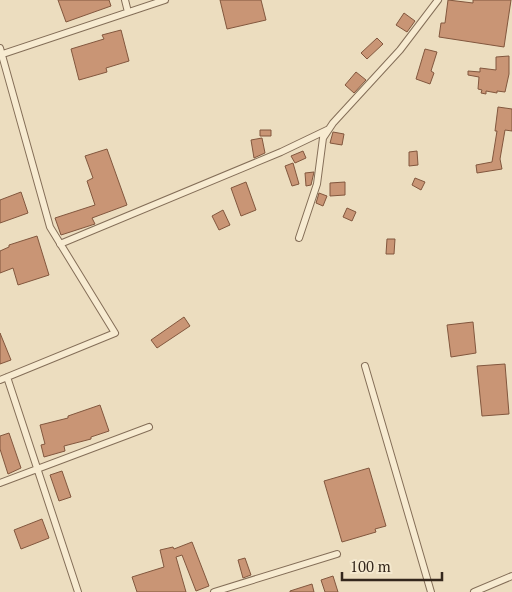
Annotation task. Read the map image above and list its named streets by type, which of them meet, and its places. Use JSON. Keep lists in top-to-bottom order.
{
  "scale_bar": "100 m"
}
